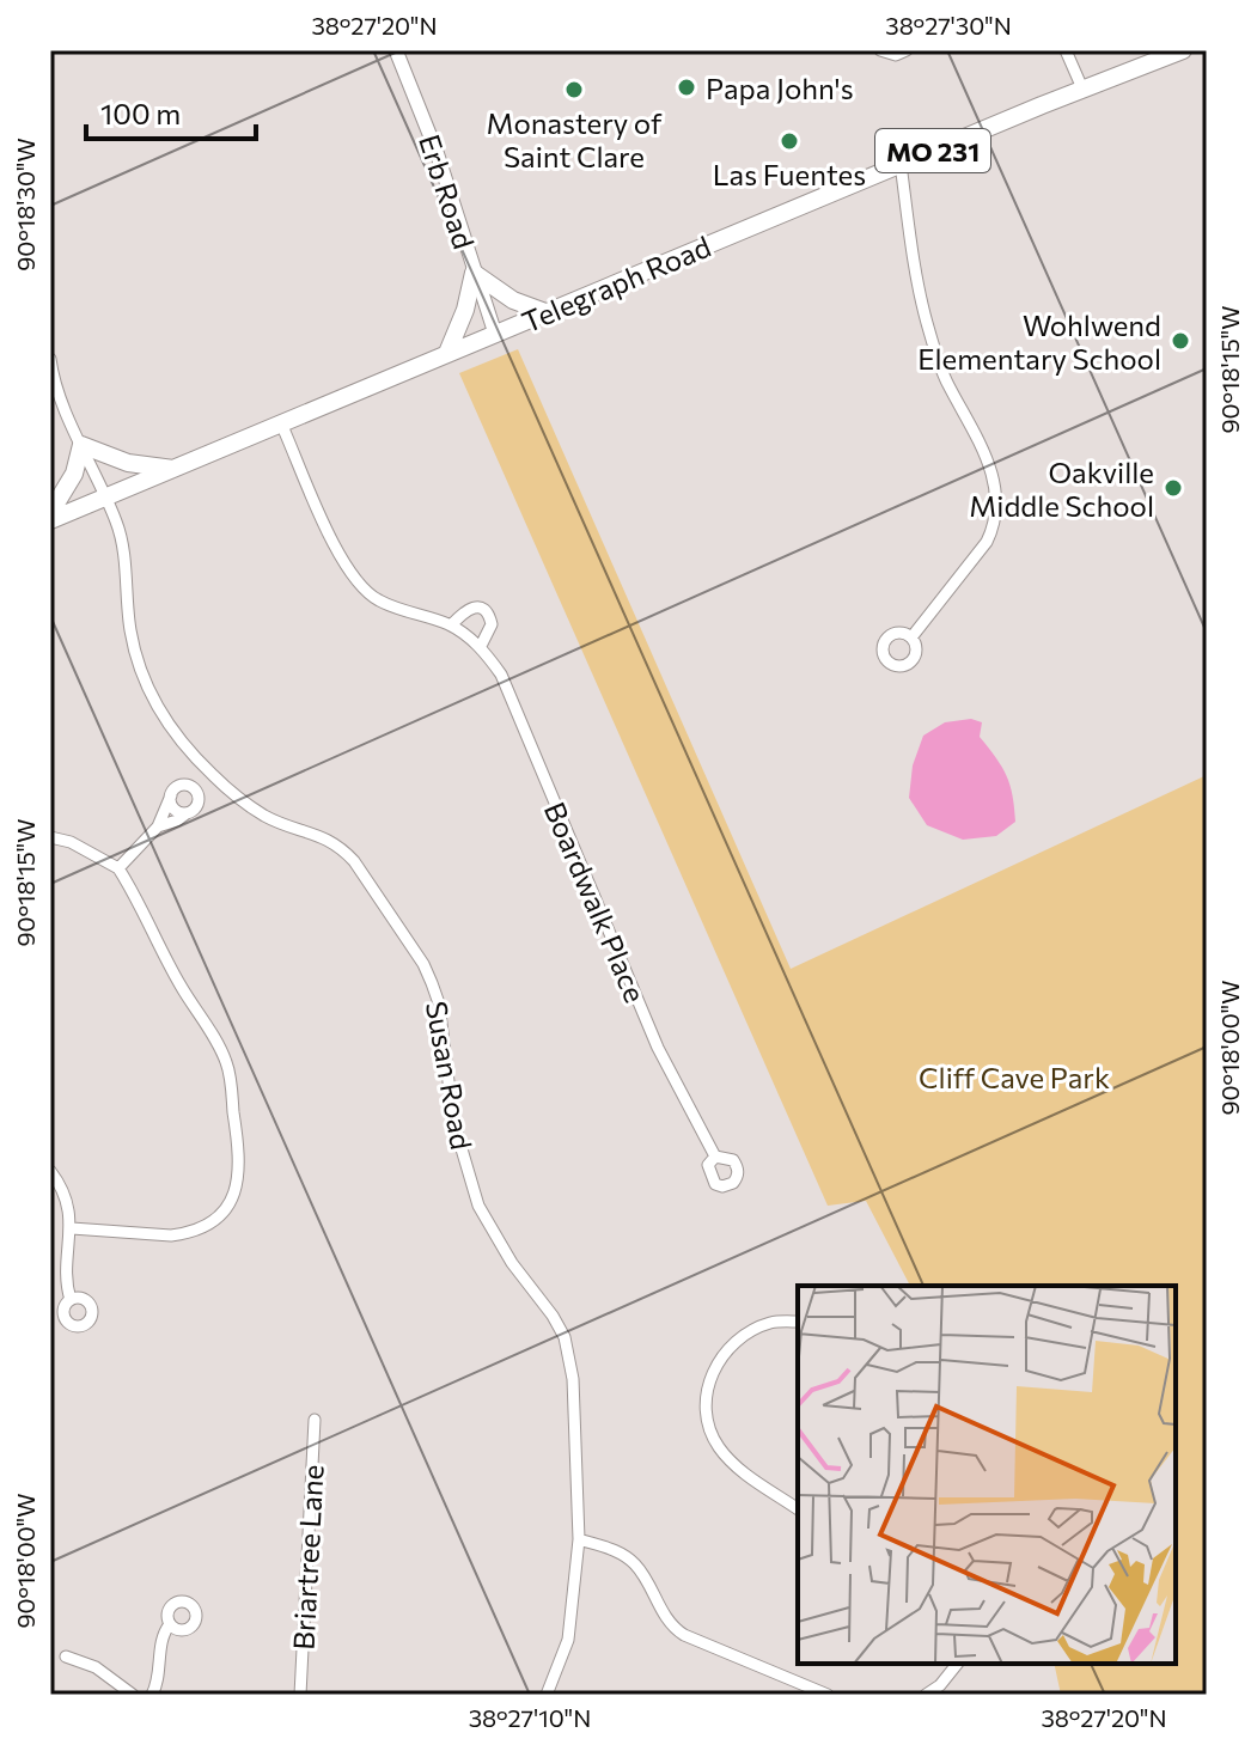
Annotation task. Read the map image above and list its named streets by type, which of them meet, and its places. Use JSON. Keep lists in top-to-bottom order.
{
  "streets": {
    "main road": ["MO 231", "Telegraph Road"],
    "street": [
      "Erb Road",
      "Boardwalk Place",
      "Susan Road",
      "Briartree Lane"
    ]
  },
  "crossings": [
    ["Erb Road", "Telegraph Road"],
    ["Telegraph Road", "Boardwalk Place"],
    ["Telegraph Road", "Susan Road"]
  ],
  "parks": ["Cliff Cave Park"],
  "places": [
    "Papa John's",
    "Monastery of Saint Clare",
    "Las Fuentes",
    "Wohlwend Elementary School",
    "Oakville Middle School"
  ],
  "scale_bar": "100 m",
  "coordinates": [
    "38°27'20\"N",
    "38°27'30\"N",
    "90°18'30\"W",
    "90°18'15\"W",
    "90°18'00\"W",
    "38°27'10\"N"
  ]
}
